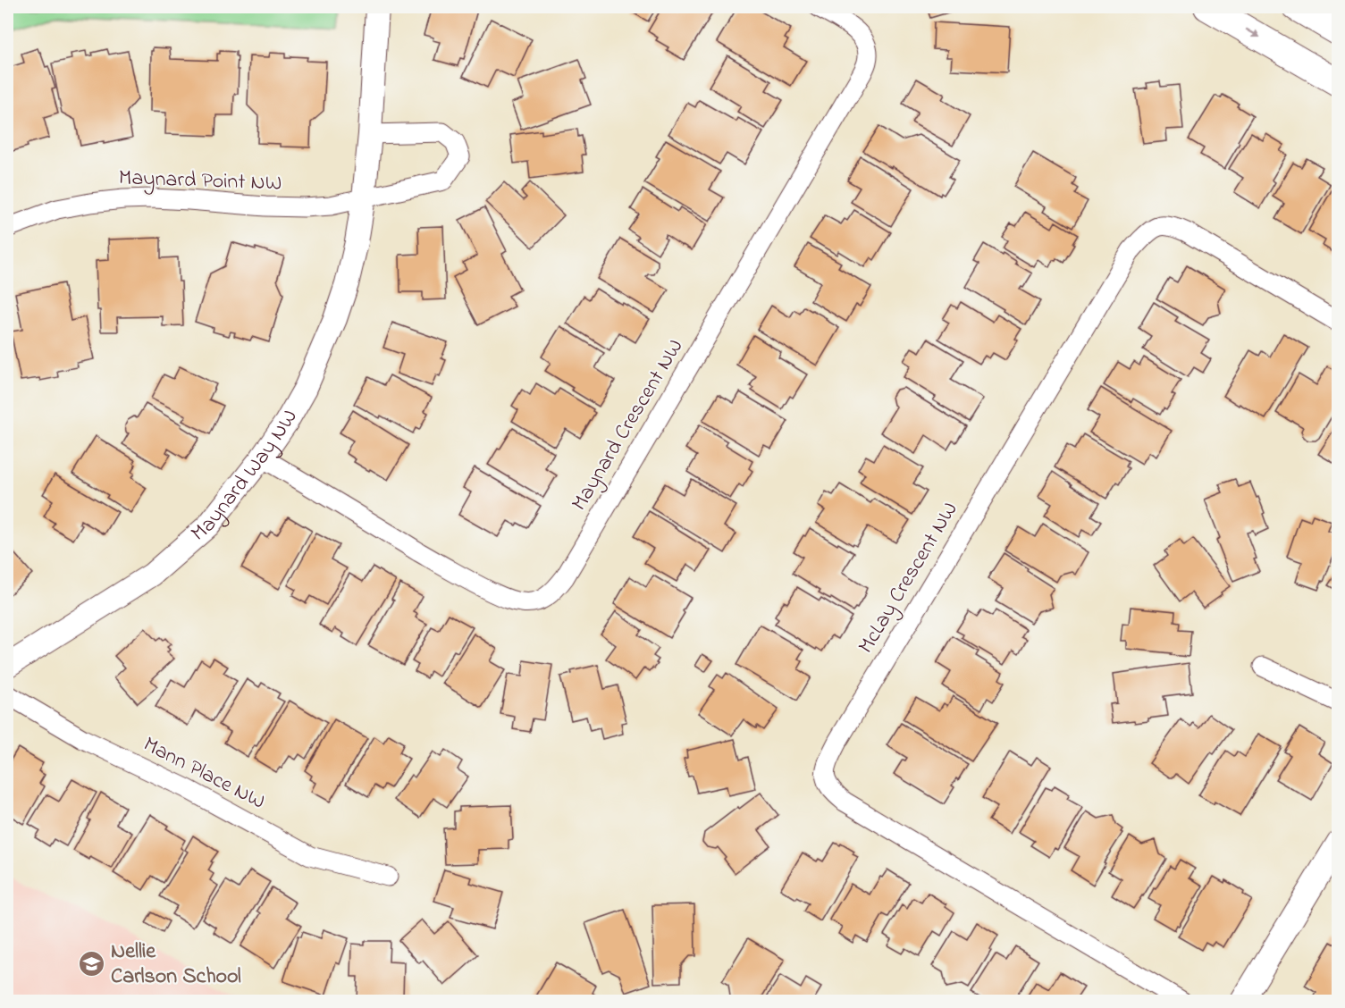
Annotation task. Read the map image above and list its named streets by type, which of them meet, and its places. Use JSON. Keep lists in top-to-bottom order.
{
  "streets": {
    "street": [
      "Maynard Point NW",
      "Maynard Crescent NW",
      "Maynard Way NW",
      "McLay Crescent NW",
      "Mann Place NW"
    ]
  },
  "crossings": [
    ["Maynard Point NW", "Maynard Way NW"],
    ["Maynard Crescent NW", "Maynard Way NW"]
  ],
  "places": {
    "school or university": ["Nellie Carlson School"]
  }
}
